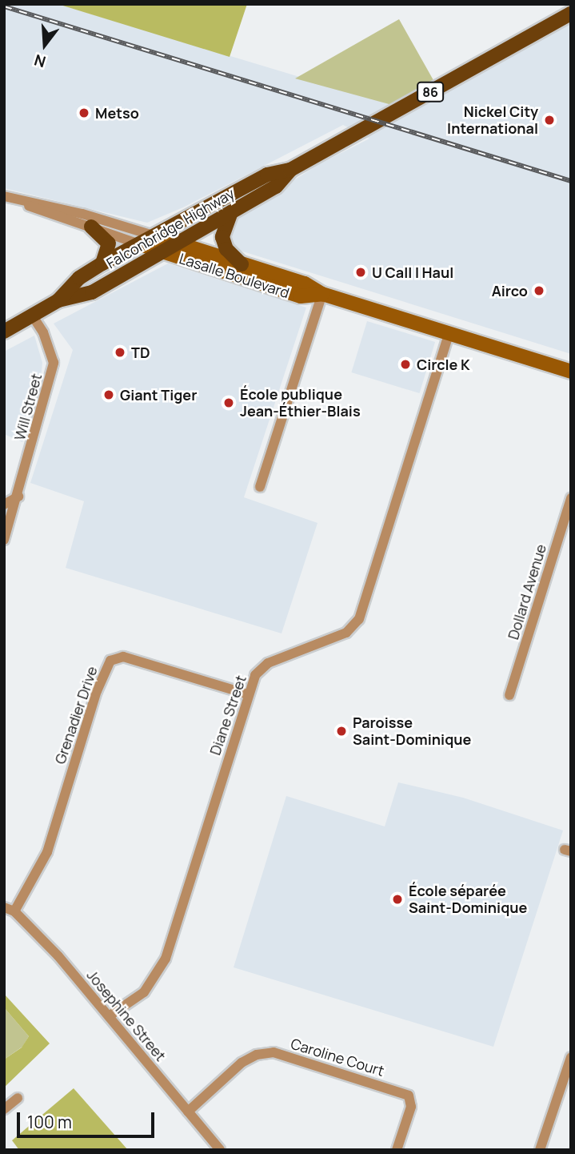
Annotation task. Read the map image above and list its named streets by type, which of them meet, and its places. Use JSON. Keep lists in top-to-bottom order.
{
  "streets": {
    "main road": ["86", "Falconbridge Highway", "Lasalle Boulevard"],
    "street": [
      "Will Street",
      "Dollard Avenue",
      "Grenadier Drive",
      "Diane Street",
      "Josephine Street",
      "Caroline Court"
    ]
  },
  "crossings": [
    ["Falconbridge Highway", "Lasalle Boulevard"],
    ["Falconbridge Highway", "Will Street"],
    ["Lasalle Boulevard", "Diane Street"],
    ["Grenadier Drive", "Diane Street"],
    ["Grenadier Drive", "Josephine Street"],
    ["Diane Street", "Josephine Street"],
    ["Josephine Street", "Caroline Court"]
  ],
  "places": [
    "Metso",
    "Nickel City International",
    "U Call I Haul",
    "Airco",
    "TD",
    "Circle K",
    "Giant Tiger",
    "École publique Jean-Éthier-Blais",
    "Paroisse Saint-Dominique",
    "École séparée Saint-Dominique"
  ],
  "scale_bar": "100 m",
  "north": "bottom"
}
